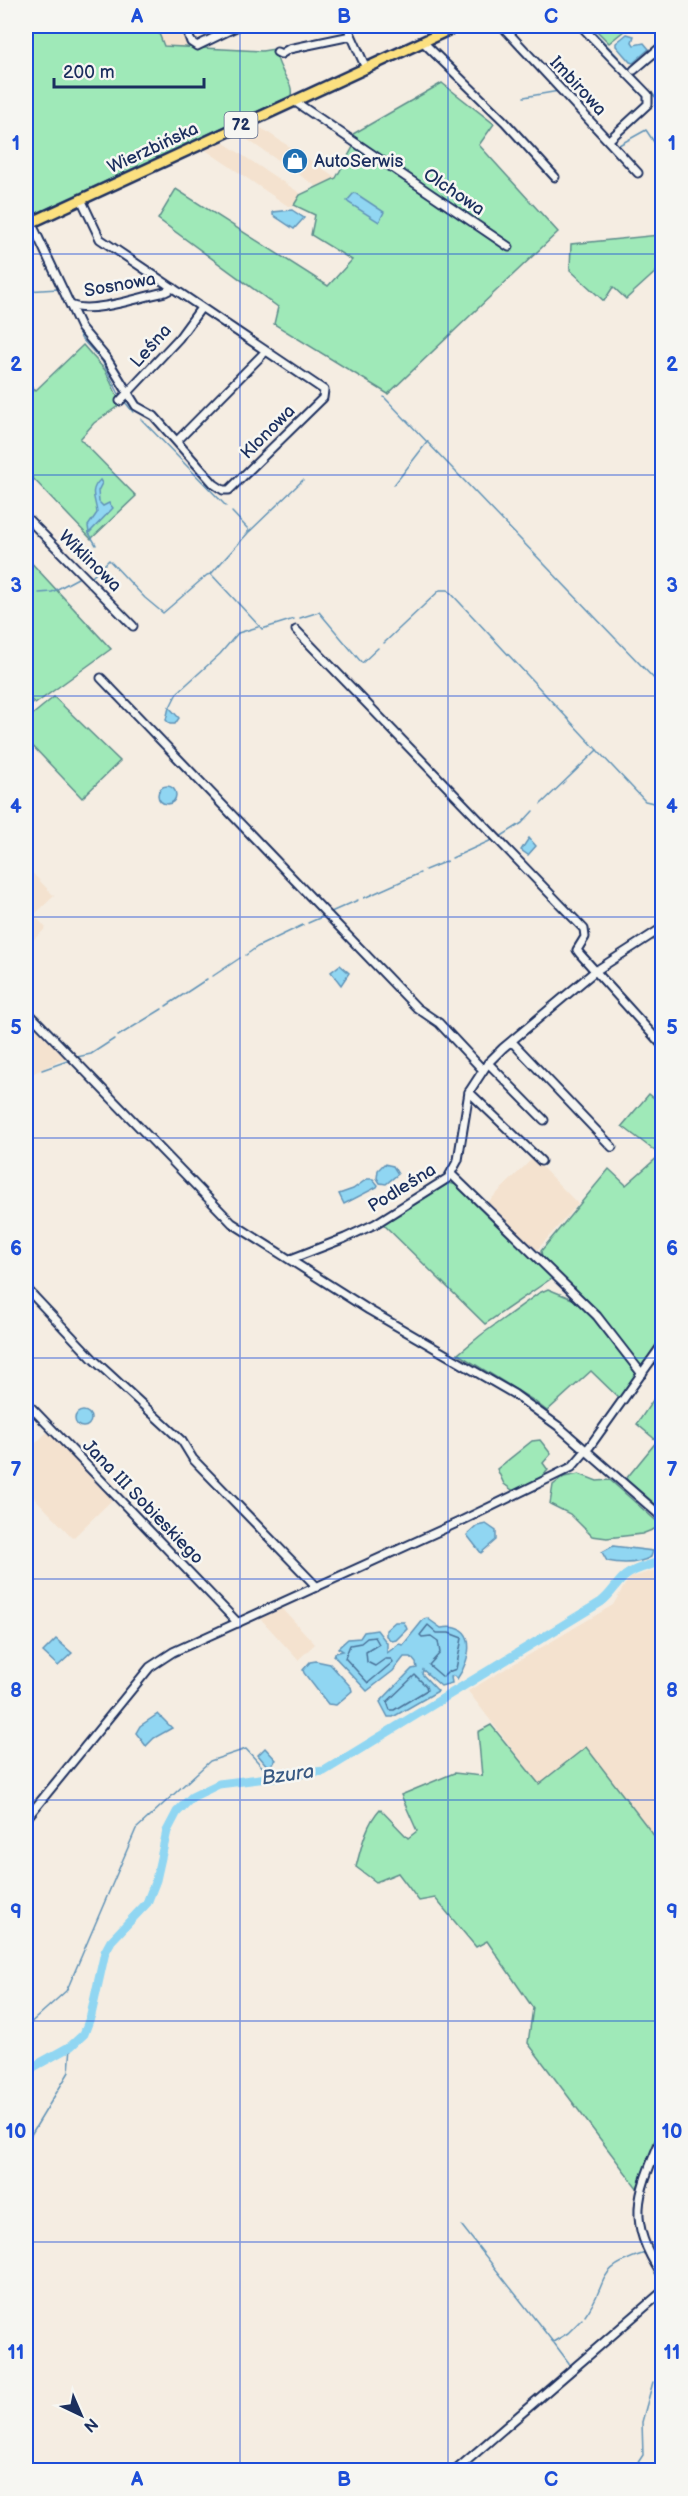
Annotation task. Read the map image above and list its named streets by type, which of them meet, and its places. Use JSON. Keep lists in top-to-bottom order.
{
  "streets": {
    "main road": ["72", "Wierzbińska"],
    "street": [
      "Imbirowa",
      "Olchowa",
      "Sosnowa",
      "Leśna",
      "Klonowa",
      "Wiklinowa",
      "Podleśna",
      "Jana III Sobieskiego"
    ]
  },
  "crossings": [
    ["Wierzbińska", "Olchowa"],
    ["Wierzbińska", "Klonowa"],
    ["Sosnowa", "Klonowa"],
    ["Leśna", "Klonowa"]
  ],
  "water": ["Bzura"],
  "places": {
    "shop": ["AutoSerwis"]
  },
  "scale_bar": "200 m",
  "north": "bottom right",
  "grid": {
    "columns": ["A", "B", "C"],
    "rows": [
      "1",
      "2",
      "3",
      "4",
      "5",
      "6",
      "7",
      "8",
      "9",
      "10",
      "11"
    ]
  }
}
